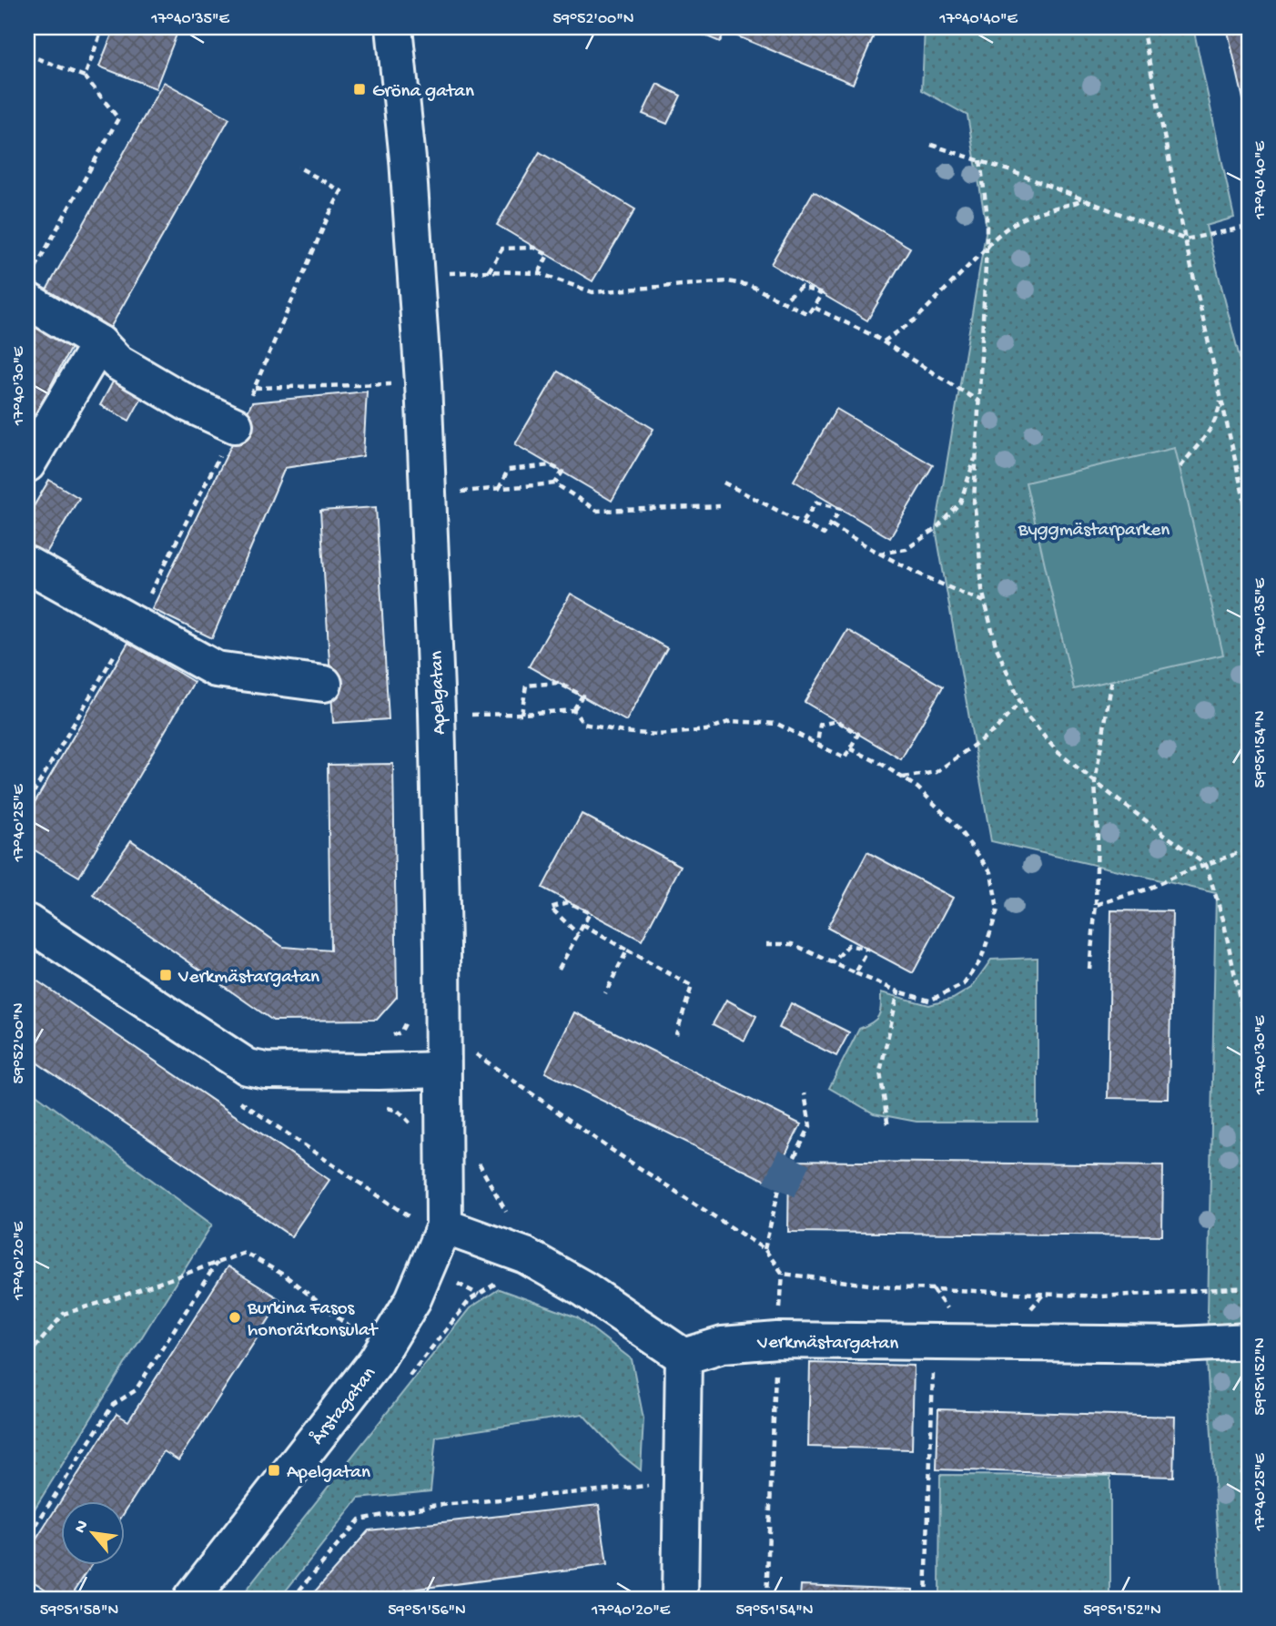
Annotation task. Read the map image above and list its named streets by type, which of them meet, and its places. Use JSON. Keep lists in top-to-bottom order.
{
  "streets": {
    "street": ["Apelgatan", "Verkmästargatan", "Årstagatan"]
  },
  "crossings": [
    ["Apelgatan", "Årstagatan"]
  ],
  "parks": ["Byggmästarparken"],
  "places": {
    "transit": ["Gröna gatan", "Verkmästargatan", "Apelgatan"],
    "other": ["Burkina Fasos honorärkonsulat"]
  },
  "north": "top left",
  "coordinates": [
    "17°40'35\"E",
    "59°52'00\"N",
    "17°40'40\"E",
    "17°40'30\"E",
    "59°51'54\"N",
    "17°40'25\"E",
    "17°40'20\"E",
    "59°51'52\"N",
    "59°51'58\"N",
    "59°51'56\"N"
  ]
}
